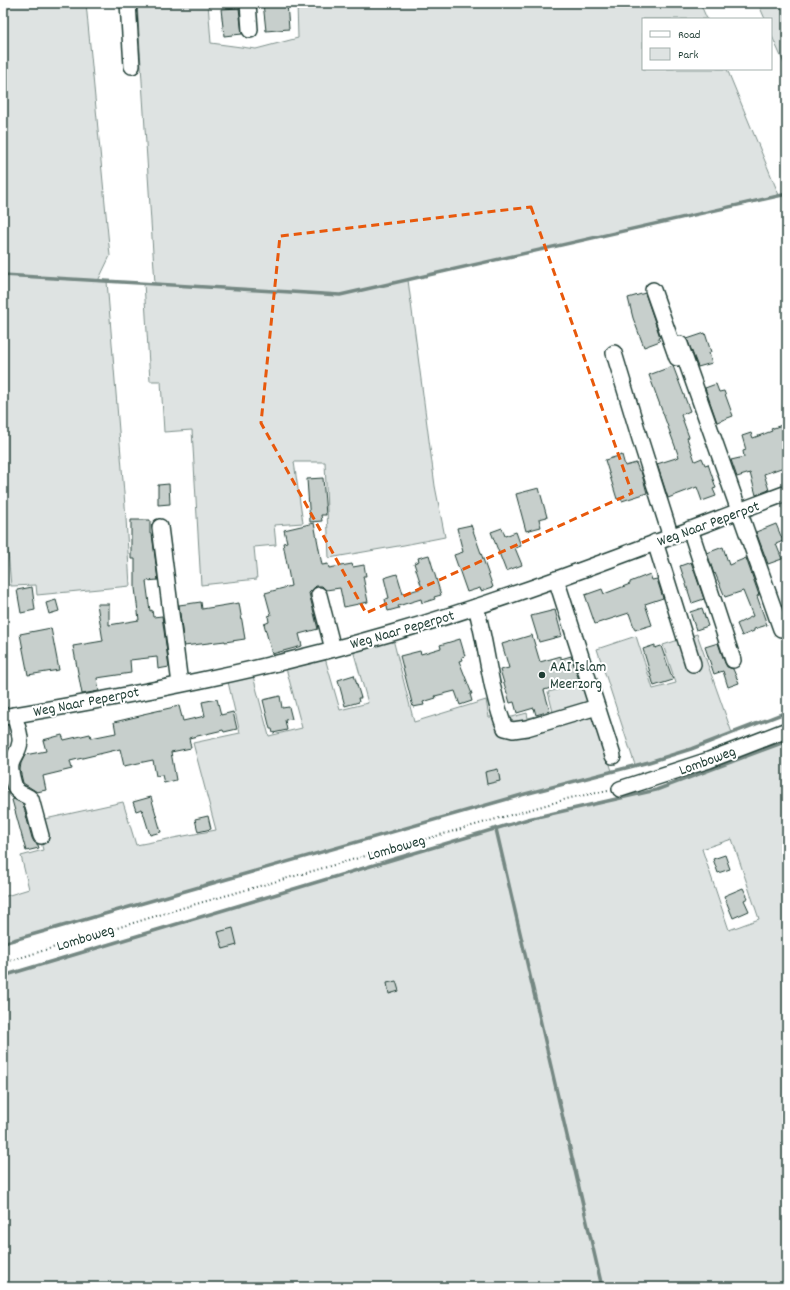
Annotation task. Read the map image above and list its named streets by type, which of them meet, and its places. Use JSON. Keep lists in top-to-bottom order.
{
  "streets": {
    "street": ["Weg Naar Peperpot", "Lomboweg"]
  },
  "places": ["AAI Islam Meerzorg"],
  "legend": ["Road", "Park"]
}
